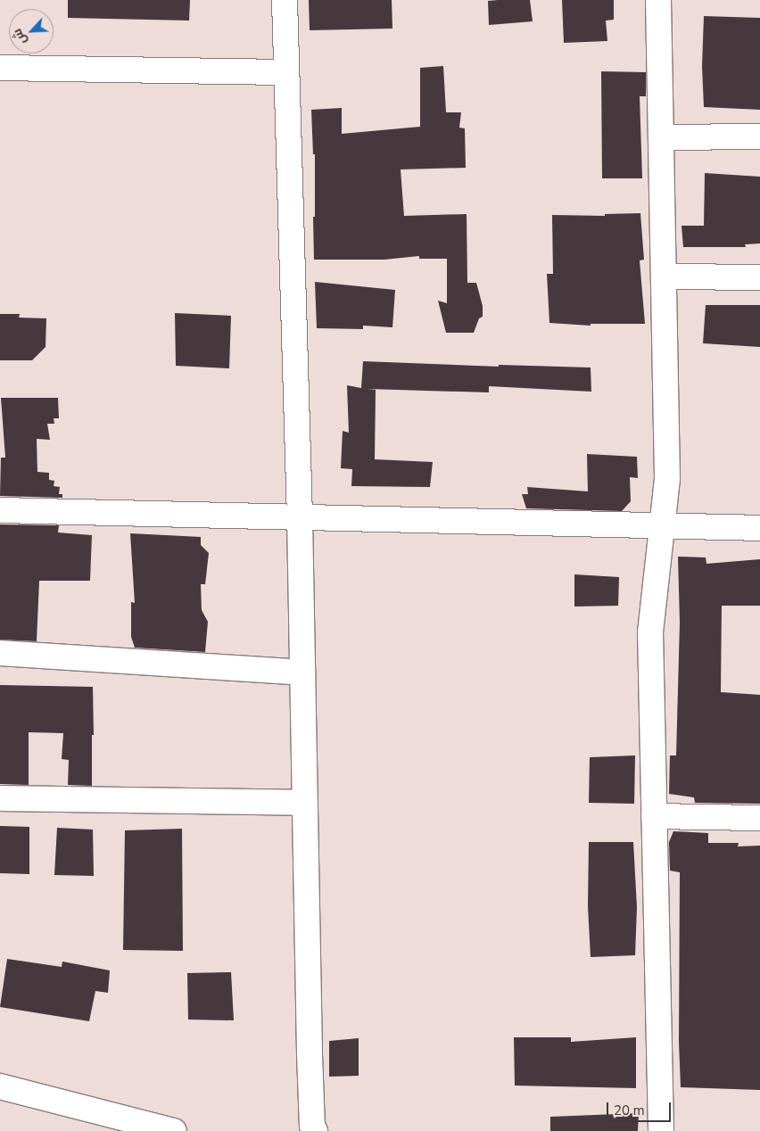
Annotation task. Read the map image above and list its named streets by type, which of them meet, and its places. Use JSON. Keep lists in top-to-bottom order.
{
  "scale_bar": "20 m",
  "north": "bottom left"
}
